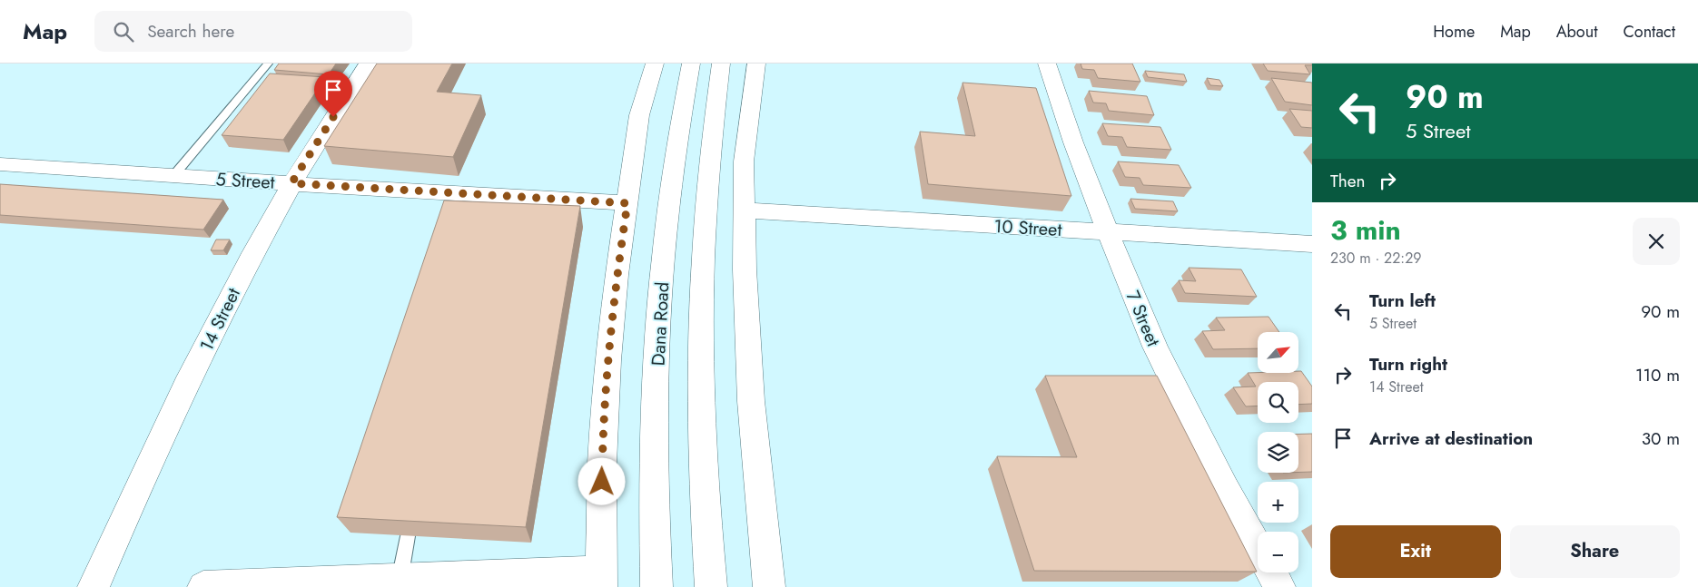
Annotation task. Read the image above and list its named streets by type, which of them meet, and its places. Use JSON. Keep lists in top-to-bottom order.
{
  "streets": {
    "street": [
      "5 Street",
      "10 Street",
      "7 Street",
      "14 Street",
      "Dana Road"
    ]
  },
  "crossings": [
    ["5 Street", "14 Street"],
    ["10 Street", "7 Street"]
  ],
  "north": "top right",
  "page": {
    "header": "Map",
    "search": "Search here",
    "nav": [
      "Home",
      "Map",
      "About",
      "Contact"
    ],
    "turn": ["90 m", "5 Street"],
    "then": "Then",
    "heading": ["3 min", "230 m · 22:29"],
    "list": [
      {
        "name": "Turn left",
        "note": "5 Street",
        "value": "90 m"
      },
      {
        "name": "Turn right",
        "note": "14 Street",
        "value": "110 m"
      },
      {
        "name": "Arrive at destination",
        "value": "30 m"
      }
    ],
    "map_buttons": ["+", "−"],
    "buttons": ["Exit", "Share"]
  }
}
